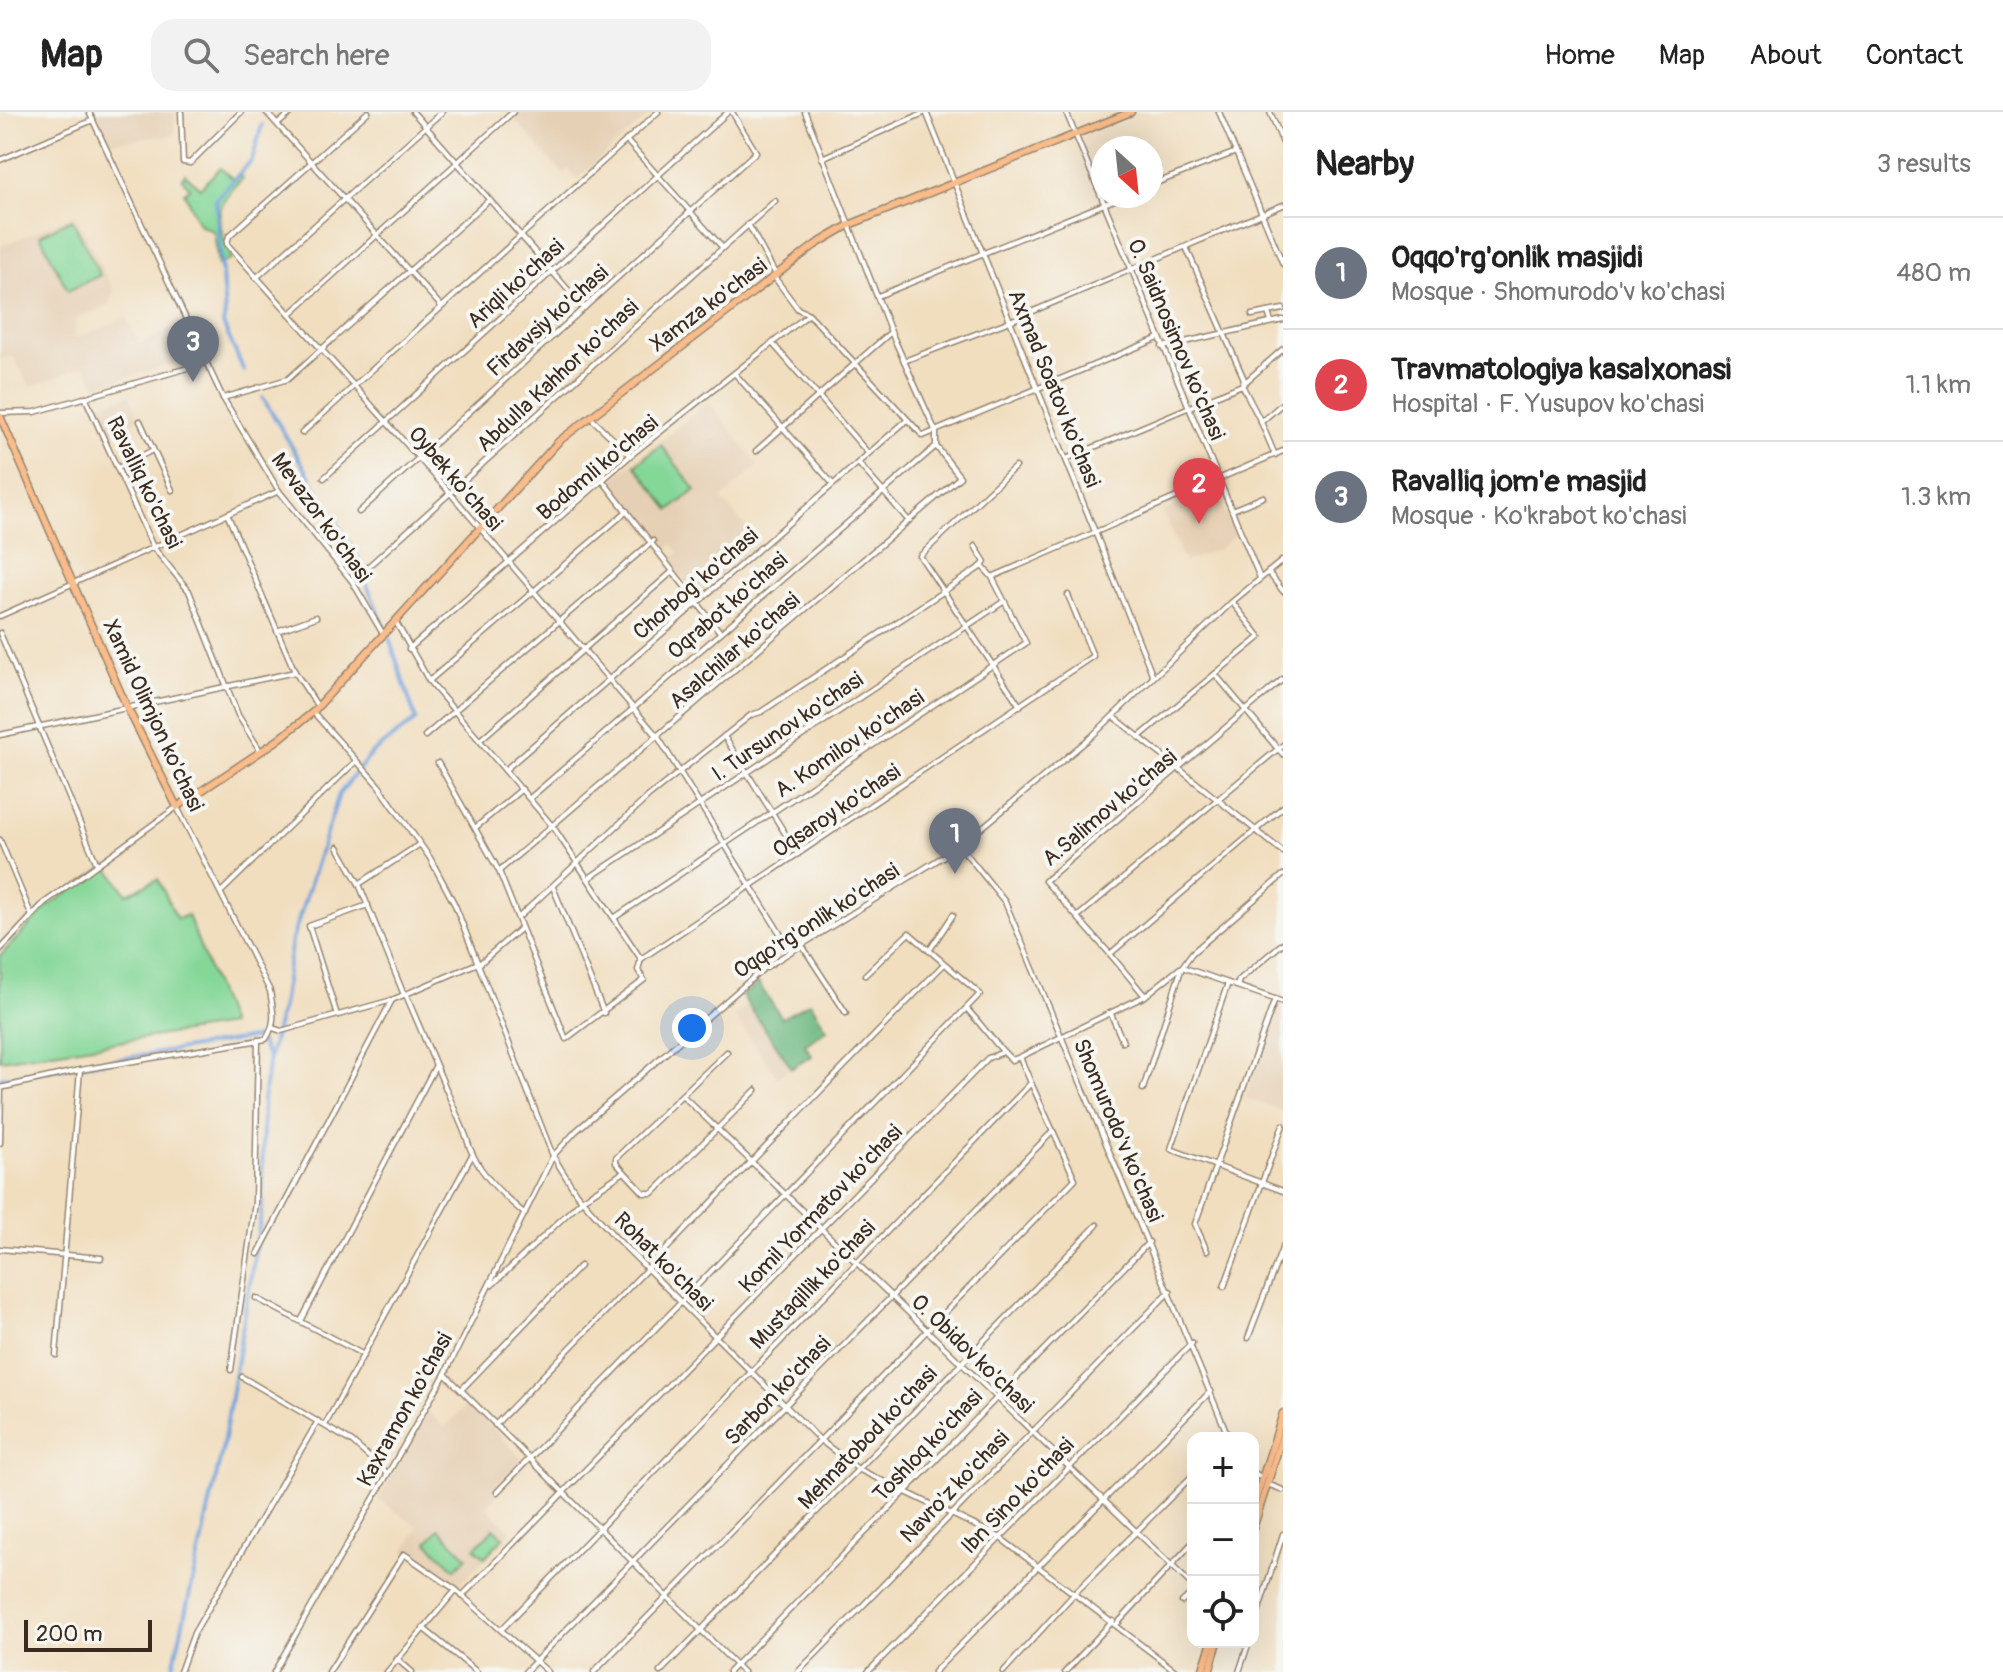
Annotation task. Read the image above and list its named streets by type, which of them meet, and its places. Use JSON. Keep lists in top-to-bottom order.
{
  "streets": {
    "main road": ["Xamza ko'chasi", "Xamid Olimjon ko'chasi"],
    "street": [
      "Ariqli ko'chasi",
      "Firdavsiy ko'chasi",
      "O. Saidnosimov ko'chasi",
      "Abdulla Kahhor ko'chasi",
      "Axmad Soatov ko'chasi",
      "Bodomli ko'chasi",
      "Oybek ko'chasi",
      "Ravalliq ko'chasi",
      "Mevazor ko'chasi",
      "Chorbog' ko'chasi",
      "Oqrabot ko'chasi",
      "Asalchilar ko'chasi",
      "I. Tursunov ko'chasi",
      "A. Komilov ko'chasi",
      "A.Salimov ko'chasi",
      "Oqsaroy ko'chasi",
      "Oqqo'rg'onlik ko'chasi",
      "Shomurodo'v ko'chasi",
      "Komil Yormatov ko'chasi",
      "Rohat ko'chasi",
      "Mustaqillik ko'chasi",
      "O. Obidov ko'chasi",
      "Sarbon ko'chasi",
      "Kaxramon ko'chasi",
      "Mehnatobod ko'chasi",
      "Toshloq ko'chasi",
      "Navro'z ko'chasi",
      "Ibn Sino ko'chasi"
    ]
  },
  "crossings": [
    ["Ariqli ko'chasi", "Firdavsiy ko'chasi"],
    ["Ariqli ko'chasi", "Oybek ko'chasi"],
    ["Xamza ko'chasi", "O. Saidnosimov ko'chasi"],
    ["Xamza ko'chasi", "Axmad Soatov ko'chasi"],
    ["Xamza ko'chasi", "Oybek ko'chasi"],
    ["Xamza ko'chasi", "Ravalliq ko'chasi"],
    ["Xamza ko'chasi", "Mevazor ko'chasi"],
    ["Xamza ko'chasi", "Xamid Olimjon ko'chasi"],
    ["Xamza ko'chasi", "Rohat ko'chasi"],
    ["Firdavsiy ko'chasi", "Oybek ko'chasi"],
    ["O. Saidnosimov ko'chasi", "Oqqo'rg'onlik ko'chasi"],
    ["Abdulla Kahhor ko'chasi", "Oybek ko'chasi"],
    ["Abdulla Kahhor ko'chasi", "Mevazor ko'chasi"],
    ["Axmad Soatov ko'chasi", "Oqqo'rg'onlik ko'chasi"],
    ["Bodomli ko'chasi", "Oybek ko'chasi"],
    ["Oybek ko'chasi", "Chorbog' ko'chasi"],
    ["Oybek ko'chasi", "Oqrabot ko'chasi"],
    ["Oybek ko'chasi", "Asalchilar ko'chasi"],
    ["Oybek ko'chasi", "I. Tursunov ko'chasi"],
    ["Oybek ko'chasi", "A. Komilov ko'chasi"],
    ["Oybek ko'chasi", "Oqsaroy ko'chasi"],
    ["Oybek ko'chasi", "Oqqo'rg'onlik ko'chasi"],
    ["Oqrabot ko'chasi", "Asalchilar ko'chasi"],
    ["I. Tursunov ko'chasi", "A. Komilov ko'chasi"],
    ["Oqqo'rg'onlik ko'chasi", "Shomurodo'v ko'chasi"],
    ["Oqqo'rg'onlik ko'chasi", "Rohat ko'chasi"],
    ["Oqqo'rg'onlik ko'chasi", "Kaxramon ko'chasi"],
    ["Shomurodo'v ko'chasi", "Toshloq ko'chasi"],
    ["Shomurodo'v ko'chasi", "Navro'z ko'chasi"],
    ["Shomurodo'v ko'chasi", "Ibn Sino ko'chasi"],
    ["Komil Yormatov ko'chasi", "Rohat ko'chasi"],
    ["Komil Yormatov ko'chasi", "O. Obidov ko'chasi"],
    ["Rohat ko'chasi", "Mustaqillik ko'chasi"],
    ["Rohat ko'chasi", "Sarbon ko'chasi"],
    ["Rohat ko'chasi", "Kaxramon ko'chasi"],
    ["Rohat ko'chasi", "Mehnatobod ko'chasi"],
    ["Rohat ko'chasi", "Toshloq ko'chasi"],
    ["Rohat ko'chasi", "Navro'z ko'chasi"],
    ["Rohat ko'chasi", "Ibn Sino ko'chasi"],
    ["Mustaqillik ko'chasi", "O. Obidov ko'chasi"],
    ["O. Obidov ko'chasi", "Sarbon ko'chasi"],
    ["O. Obidov ko'chasi", "Mehnatobod ko'chasi"],
    ["O. Obidov ko'chasi", "Toshloq ko'chasi"],
    ["O. Obidov ko'chasi", "Navro'z ko'chasi"],
    ["O. Obidov ko'chasi", "Ibn Sino ko'chasi"]
  ],
  "scale_bar": "200 m",
  "north": "bottom right",
  "page": {
    "header": "Map",
    "search": "Search here",
    "nav": [
      "Home",
      "Map",
      "About",
      "Contact"
    ],
    "heading": ["Nearby", "3 results"],
    "list": [
      {
        "mark": "1",
        "name": "Oqqo'rg'onlik masjidi",
        "note": "Mosque · Shomurodo'v ko'chasi",
        "value": "480 m"
      },
      {
        "mark": "2",
        "name": "Travmatologiya kasalxonasi",
        "note": "Hospital · F. Yusupov ko'chasi",
        "value": "1.1 km"
      },
      {
        "mark": "3",
        "name": "Ravalliq jom'e masjid",
        "note": "Mosque · Ko'krabot ko'chasi",
        "value": "1.3 km"
      }
    ],
    "pins": ["3", "2", "1"],
    "map_buttons": ["+", "−"],
    "scale": "200 m"
  }
}
